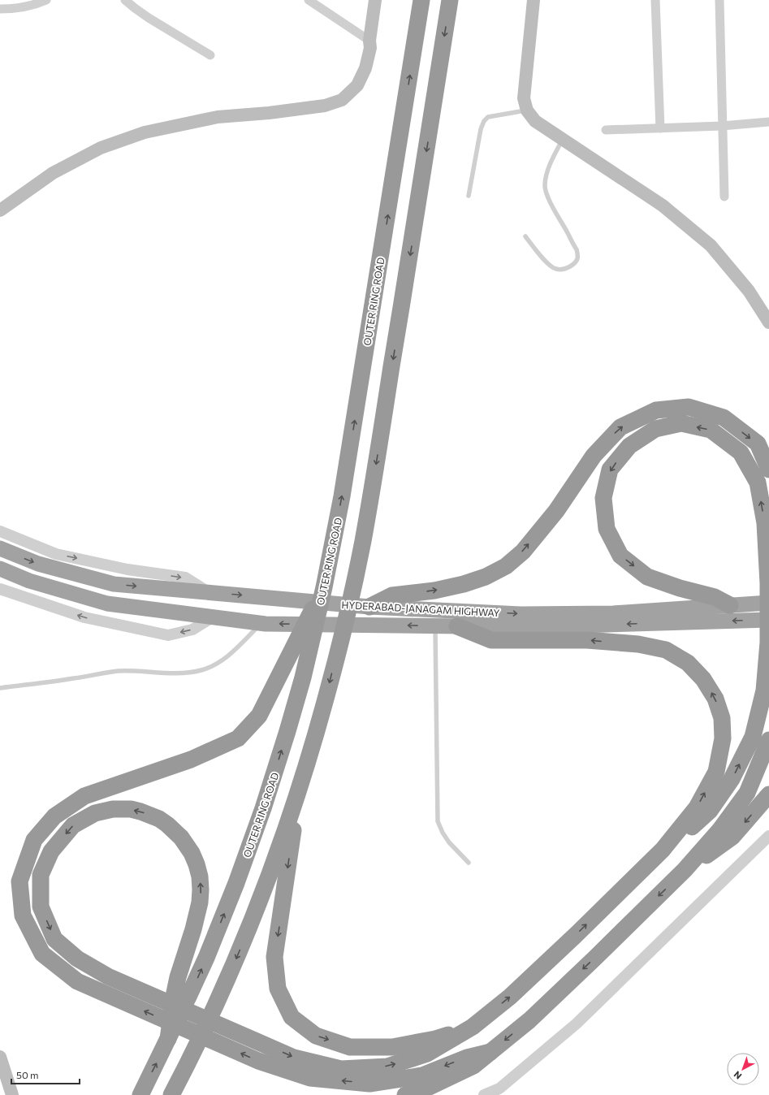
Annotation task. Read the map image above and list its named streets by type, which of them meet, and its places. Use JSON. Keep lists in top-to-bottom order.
{
  "streets": {
    "highway": ["OUTER RING ROAD", "HYDERABAD-JANAGAM HIGHWAY"]
  },
  "scale_bar": "50 m",
  "north": "bottom left"
}
